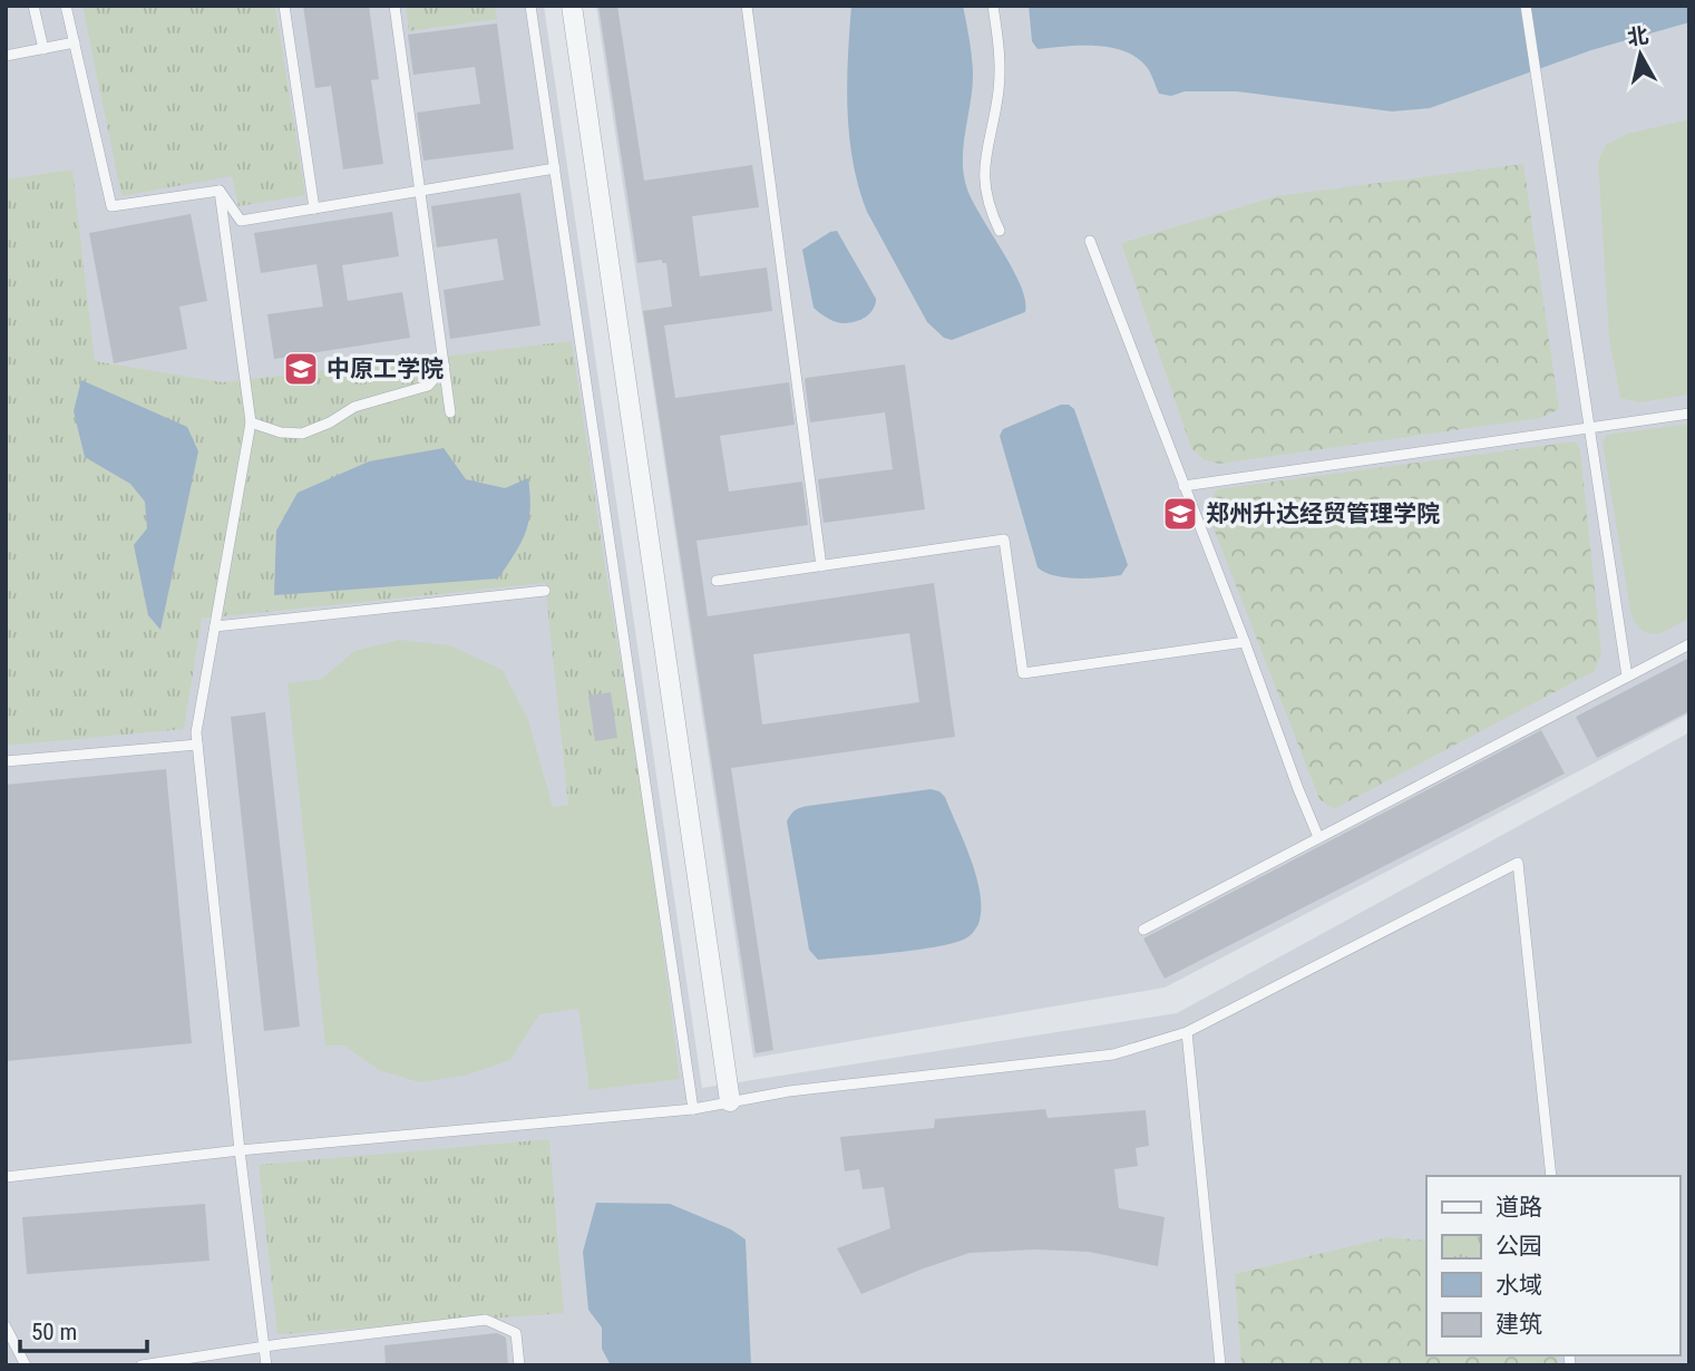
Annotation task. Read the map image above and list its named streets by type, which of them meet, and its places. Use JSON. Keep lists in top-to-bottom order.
{
  "places": {
    "school or university": ["中原工学院", "郑州升达经贸管理学院"]
  },
  "legend": [
    "道路",
    "公园",
    "水域",
    "建筑"
  ],
  "scale_bar": "50 m",
  "north": "top"
}
